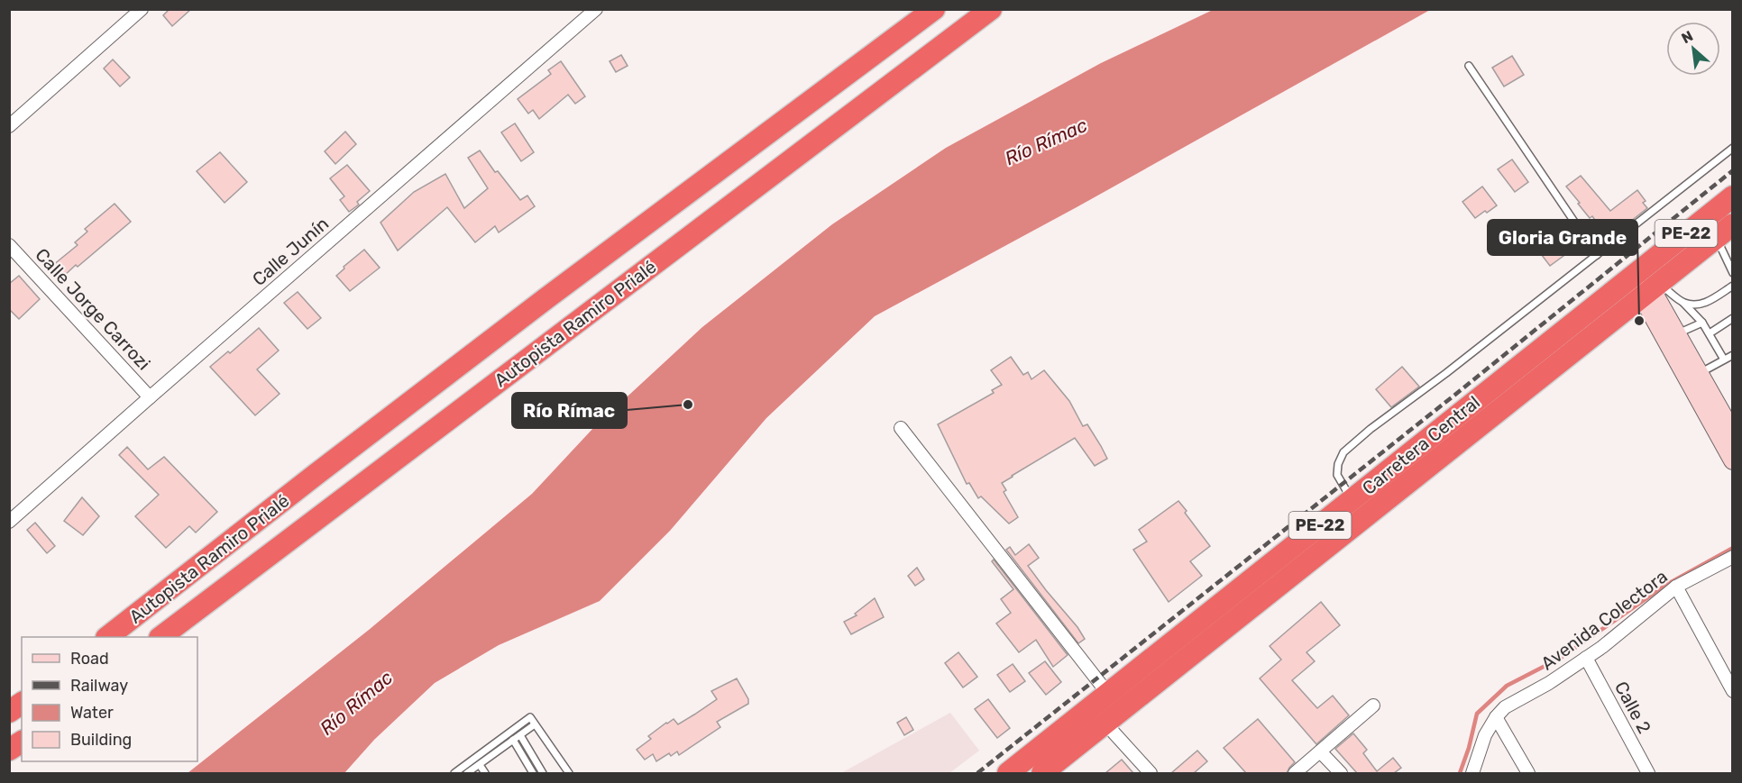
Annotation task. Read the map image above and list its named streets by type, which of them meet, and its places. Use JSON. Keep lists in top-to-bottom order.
{
  "streets": {
    "highway": ["PE-22", "Autopista Ramiro Prialé", "Carretera Central"],
    "street": [
      "Calle Junín",
      "Calle Jorge Carrozi",
      "Avenida Colectora",
      "Calle 2"
    ]
  },
  "crossings": [
    ["Calle Junín", "Calle Jorge Carrozi"],
    ["Avenida Colectora", "Calle 2"]
  ],
  "water": ["Río Rímac"],
  "places": ["Gloria Grande", "Río Rímac"],
  "legend": [
    "Road",
    "Railway",
    "Water",
    "Building"
  ],
  "north": "top left"
}
